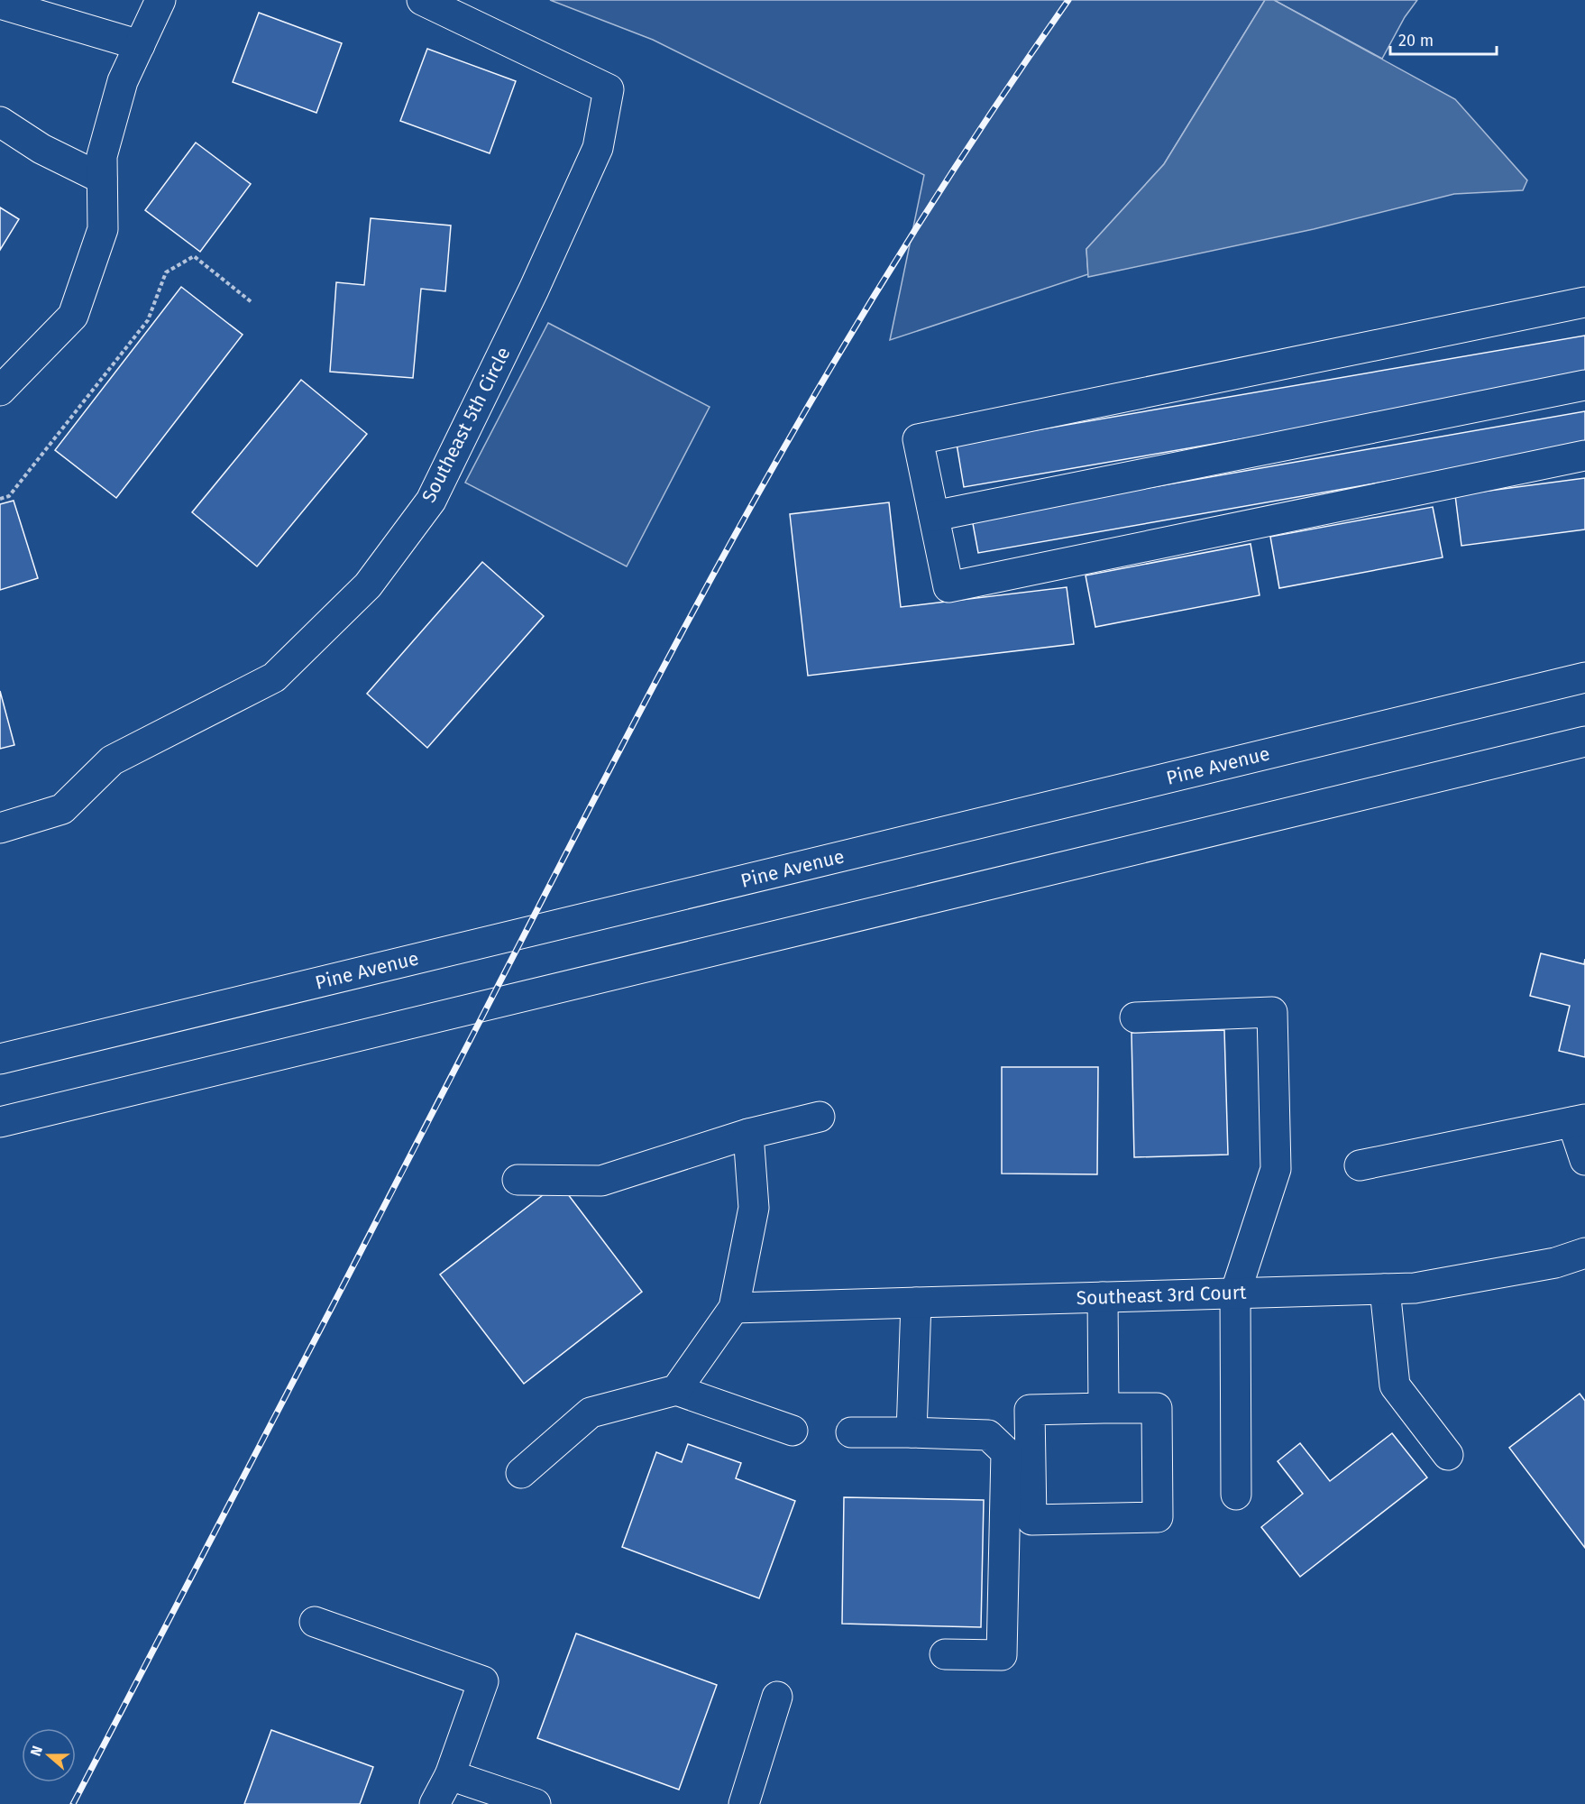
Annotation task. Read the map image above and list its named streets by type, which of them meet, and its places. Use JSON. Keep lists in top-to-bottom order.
{
  "streets": {
    "main road": ["Southeast 5th Circle", "Pine Avenue", "Southeast 3rd Court"]
  },
  "scale_bar": "20 m",
  "north": "left"
}
